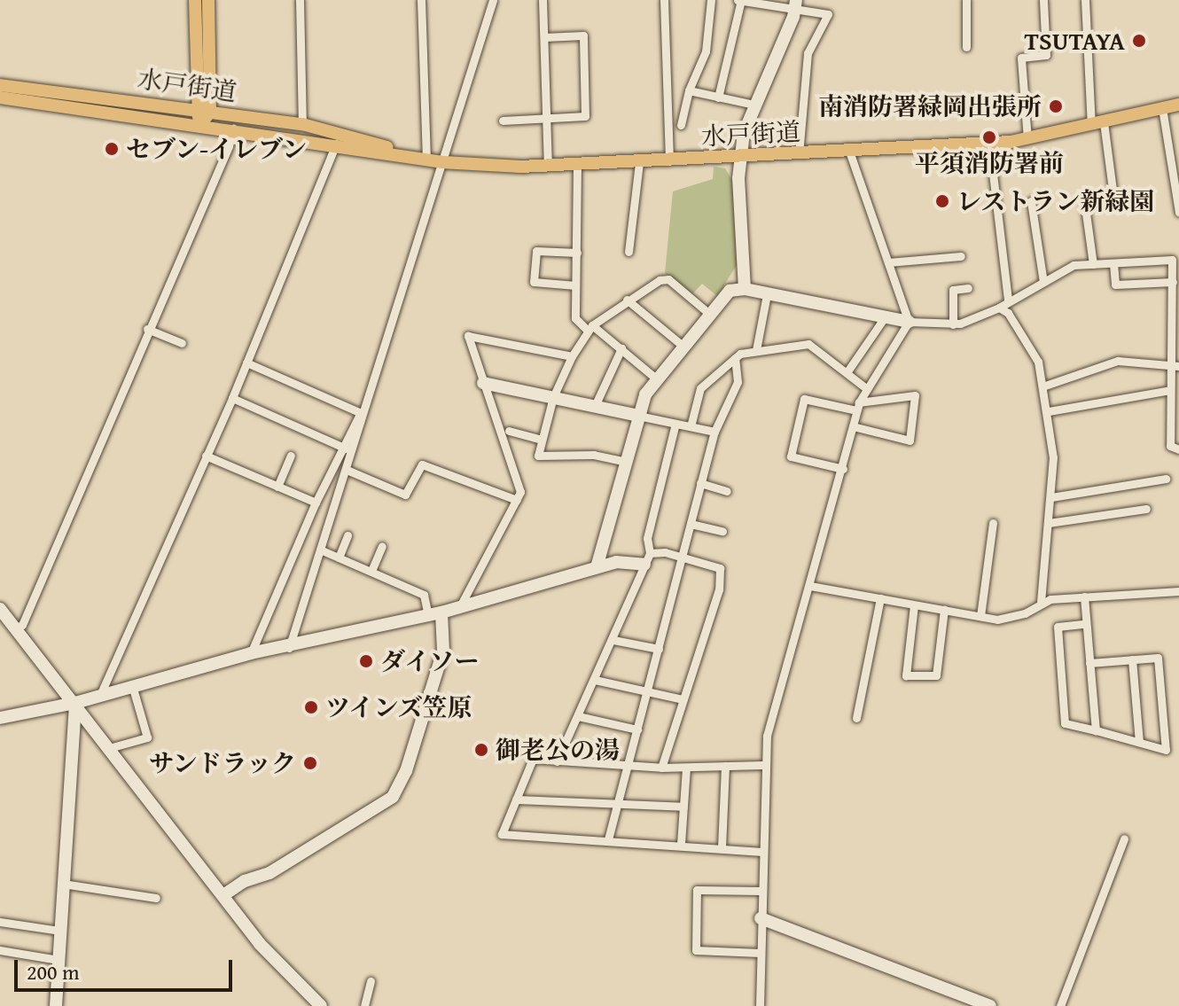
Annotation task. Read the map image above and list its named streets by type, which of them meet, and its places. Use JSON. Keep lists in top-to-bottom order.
{
  "streets": {
    "main road": ["水戸街道"]
  },
  "places": [
    "TSUTAYA",
    "南消防署緑岡出張所",
    "平須消防署前",
    "セブン-イレブン",
    "レストラン新緑園",
    "ダイソー",
    "ツインズ笠原",
    "御老公の湯",
    "サンドラック"
  ],
  "scale_bar": "200 m"
}
